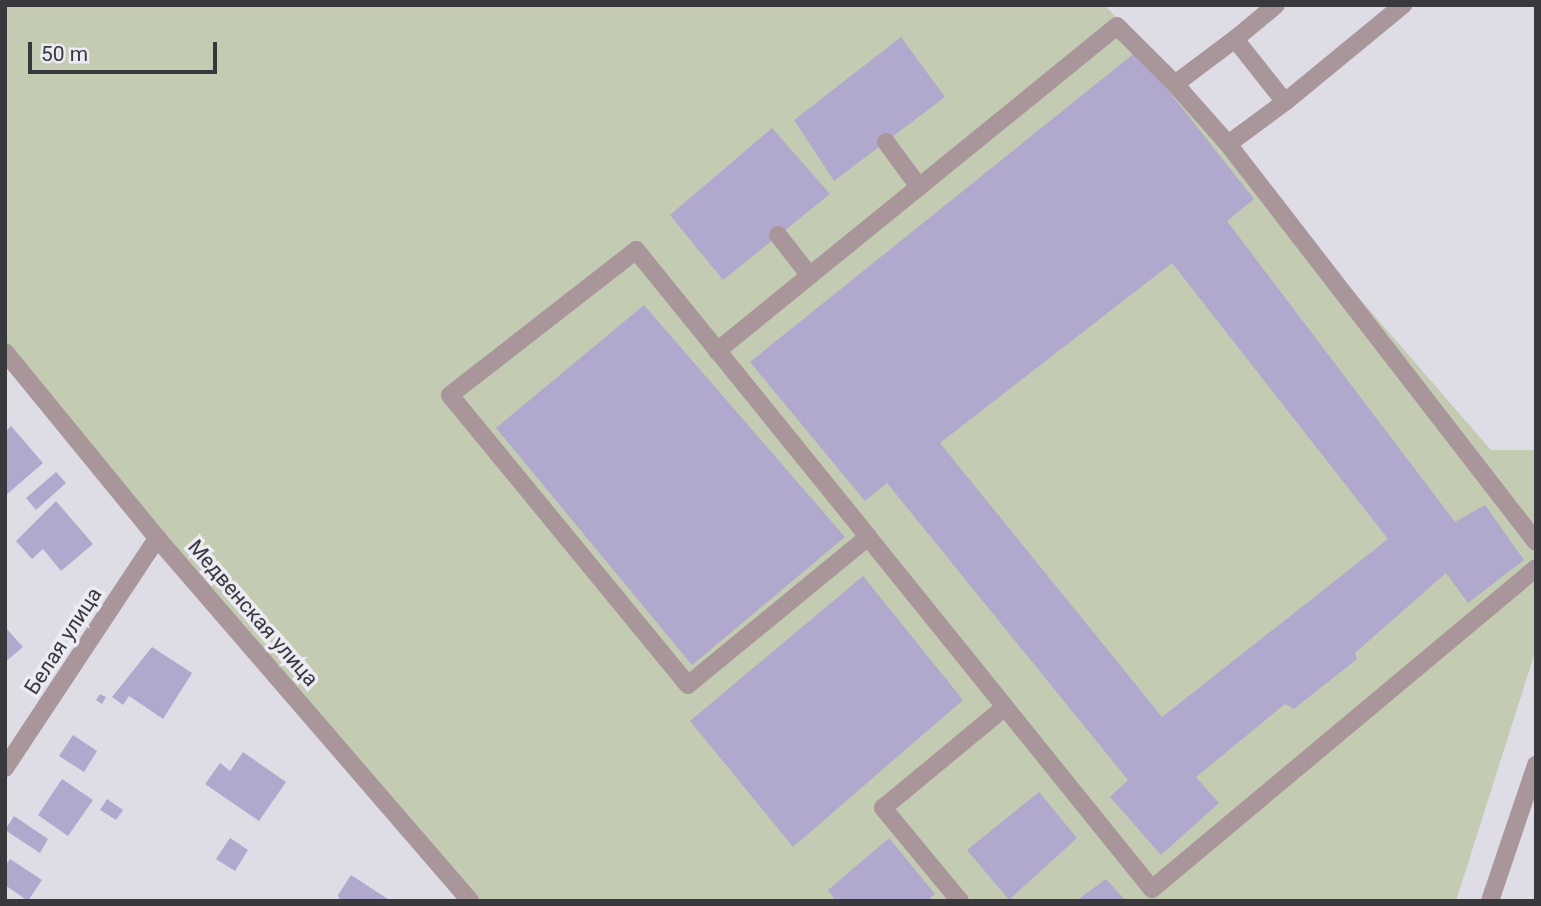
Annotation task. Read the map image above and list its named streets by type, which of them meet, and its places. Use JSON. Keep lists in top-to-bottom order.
{
  "streets": {
    "street": ["Медвенская улица", "Белая улица"]
  },
  "crossings": [
    ["Медвенская улица", "Белая улица"]
  ],
  "scale_bar": "50 m"
}
